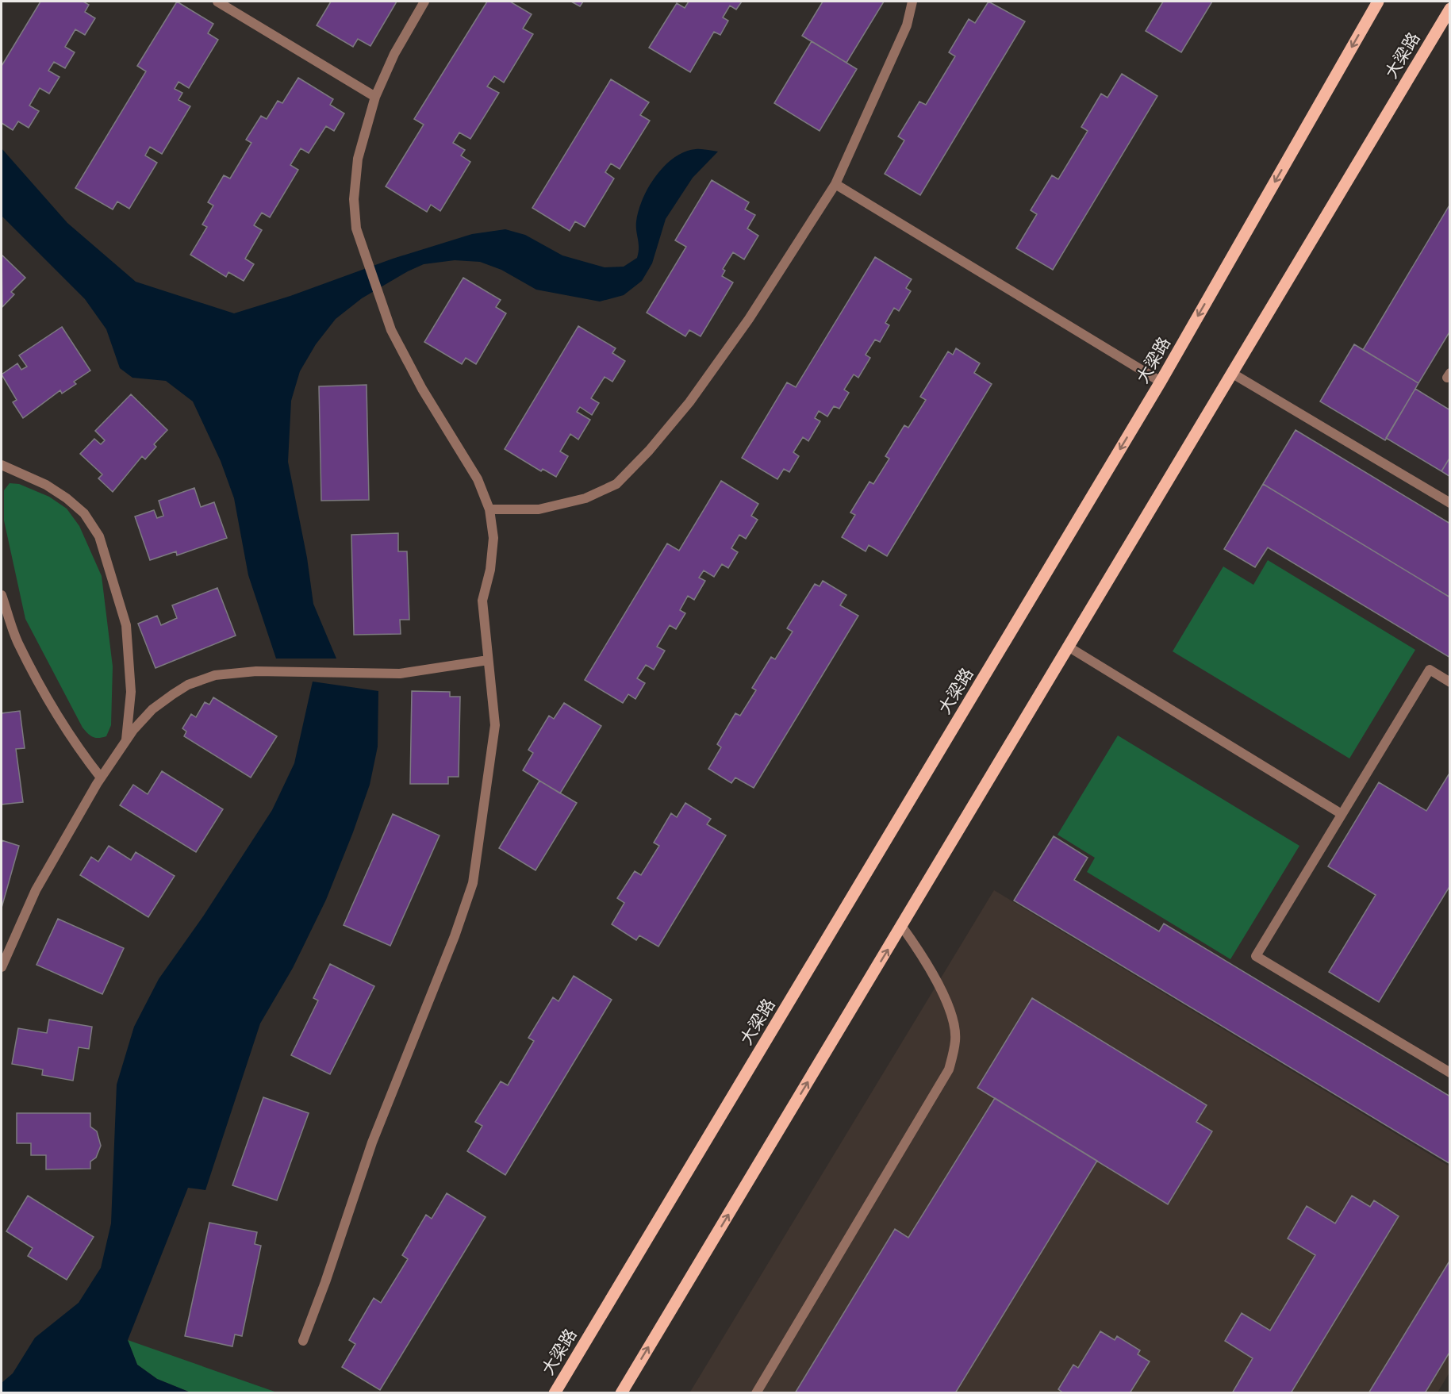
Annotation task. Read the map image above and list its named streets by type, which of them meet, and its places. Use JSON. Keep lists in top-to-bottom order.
{
  "streets": {
    "main road": ["大梁路"]
  }
}
